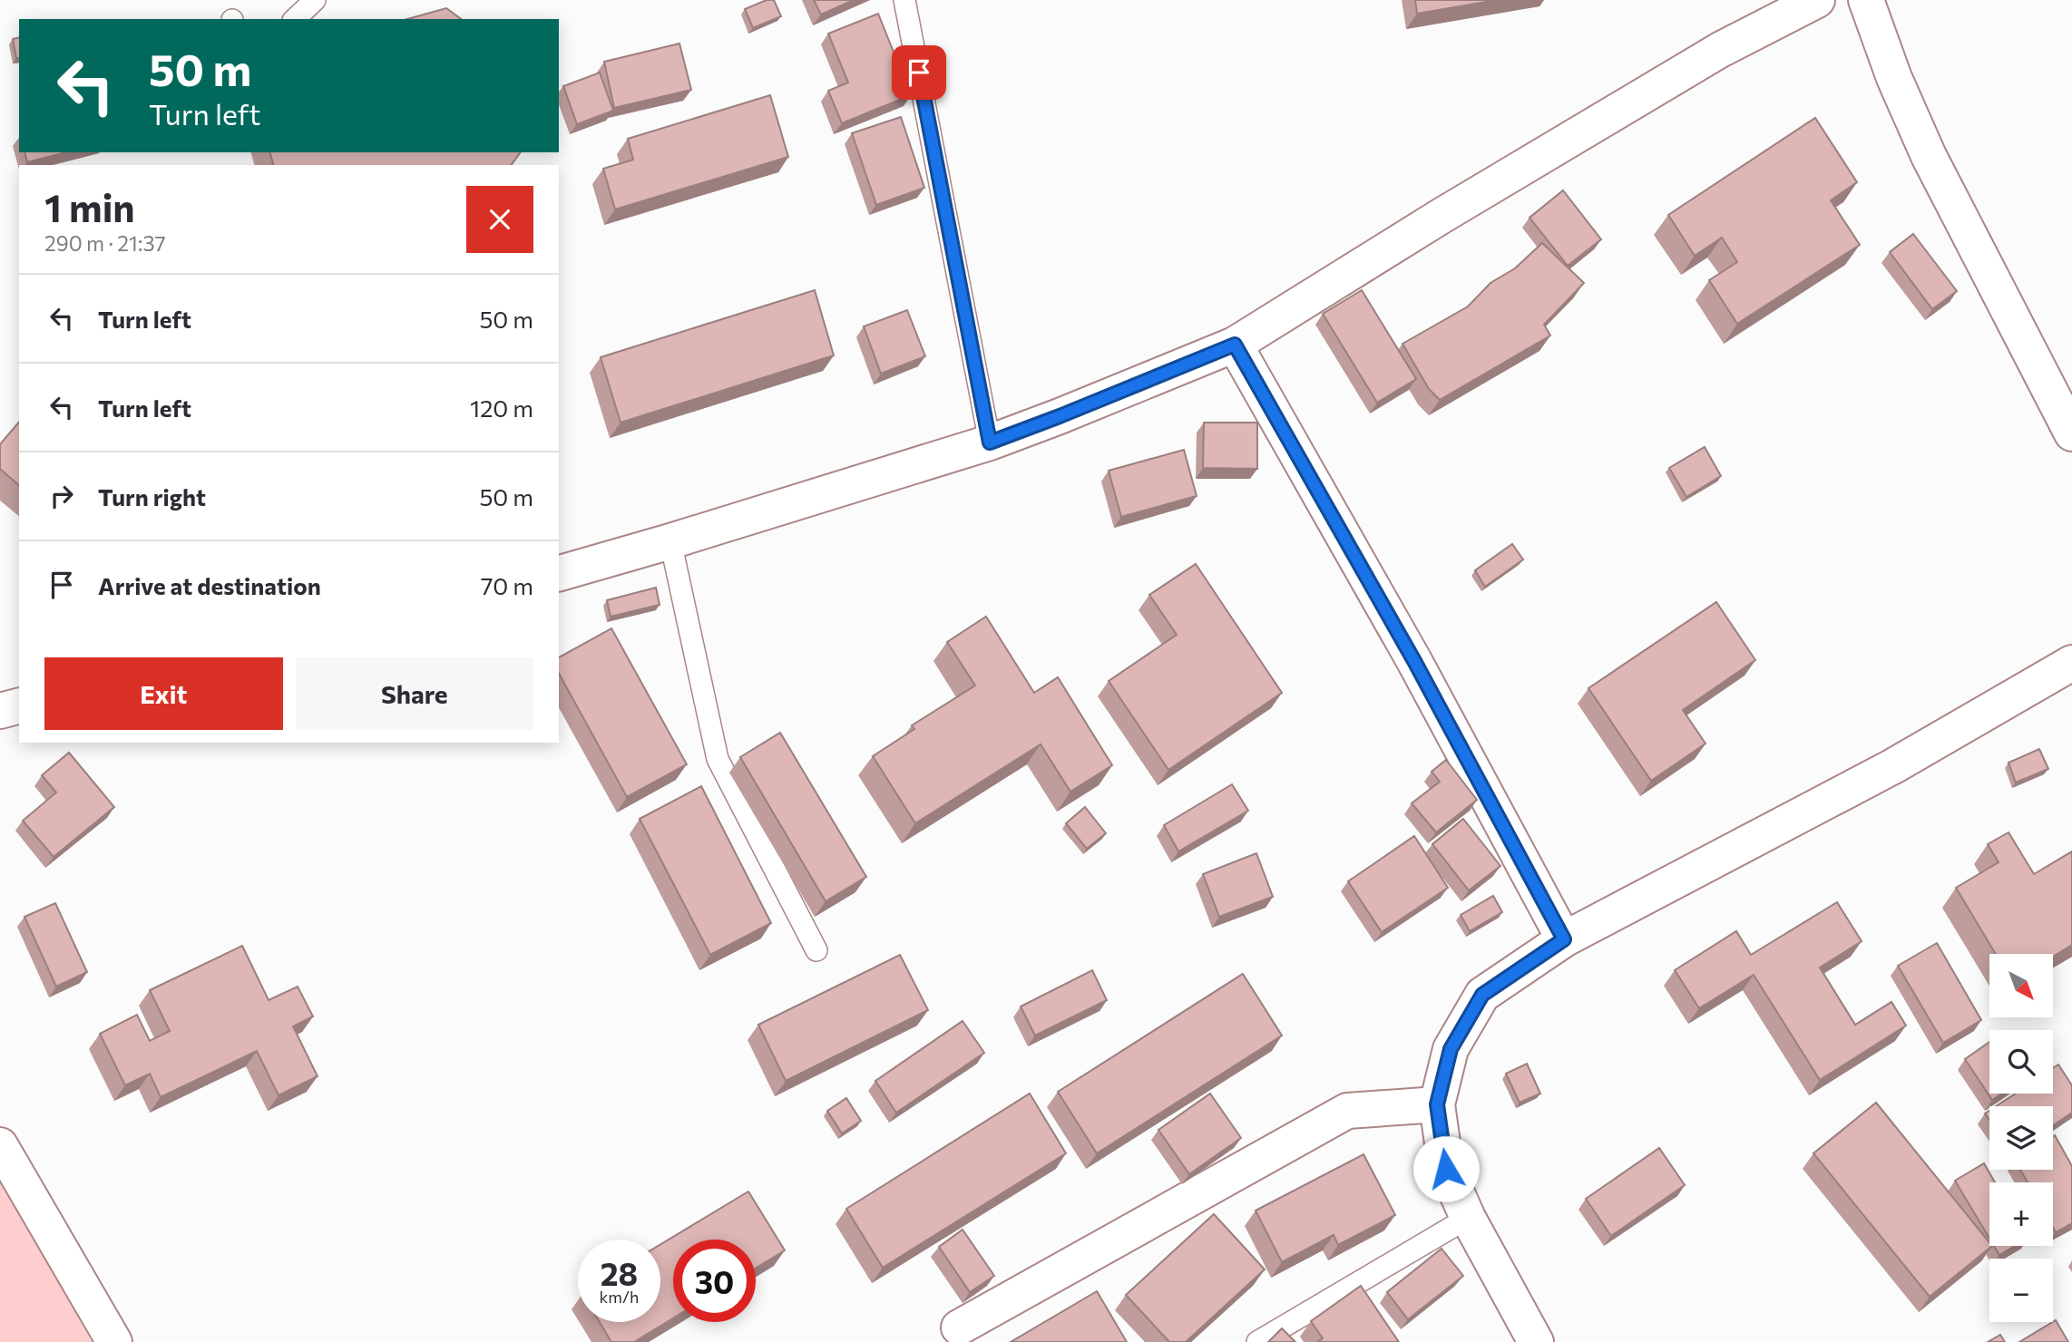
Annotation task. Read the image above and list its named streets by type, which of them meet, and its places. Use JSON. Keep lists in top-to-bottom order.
{
  "north": "bottom right",
  "page": {
    "turn": ["50 m", "Turn left"],
    "heading": ["1 min", "290 m · 21:37"],
    "list": [
      {
        "name": "Turn left",
        "value": "50 m"
      },
      {
        "name": "Turn left",
        "value": "120 m"
      },
      {
        "name": "Turn right",
        "value": "50 m"
      },
      {
        "name": "Arrive at destination",
        "value": "70 m"
      }
    ],
    "buttons": ["Exit", "Share"],
    "map_buttons": ["+", "−"],
    "speed": "28 km/h",
    "limit": "30"
  }
}
